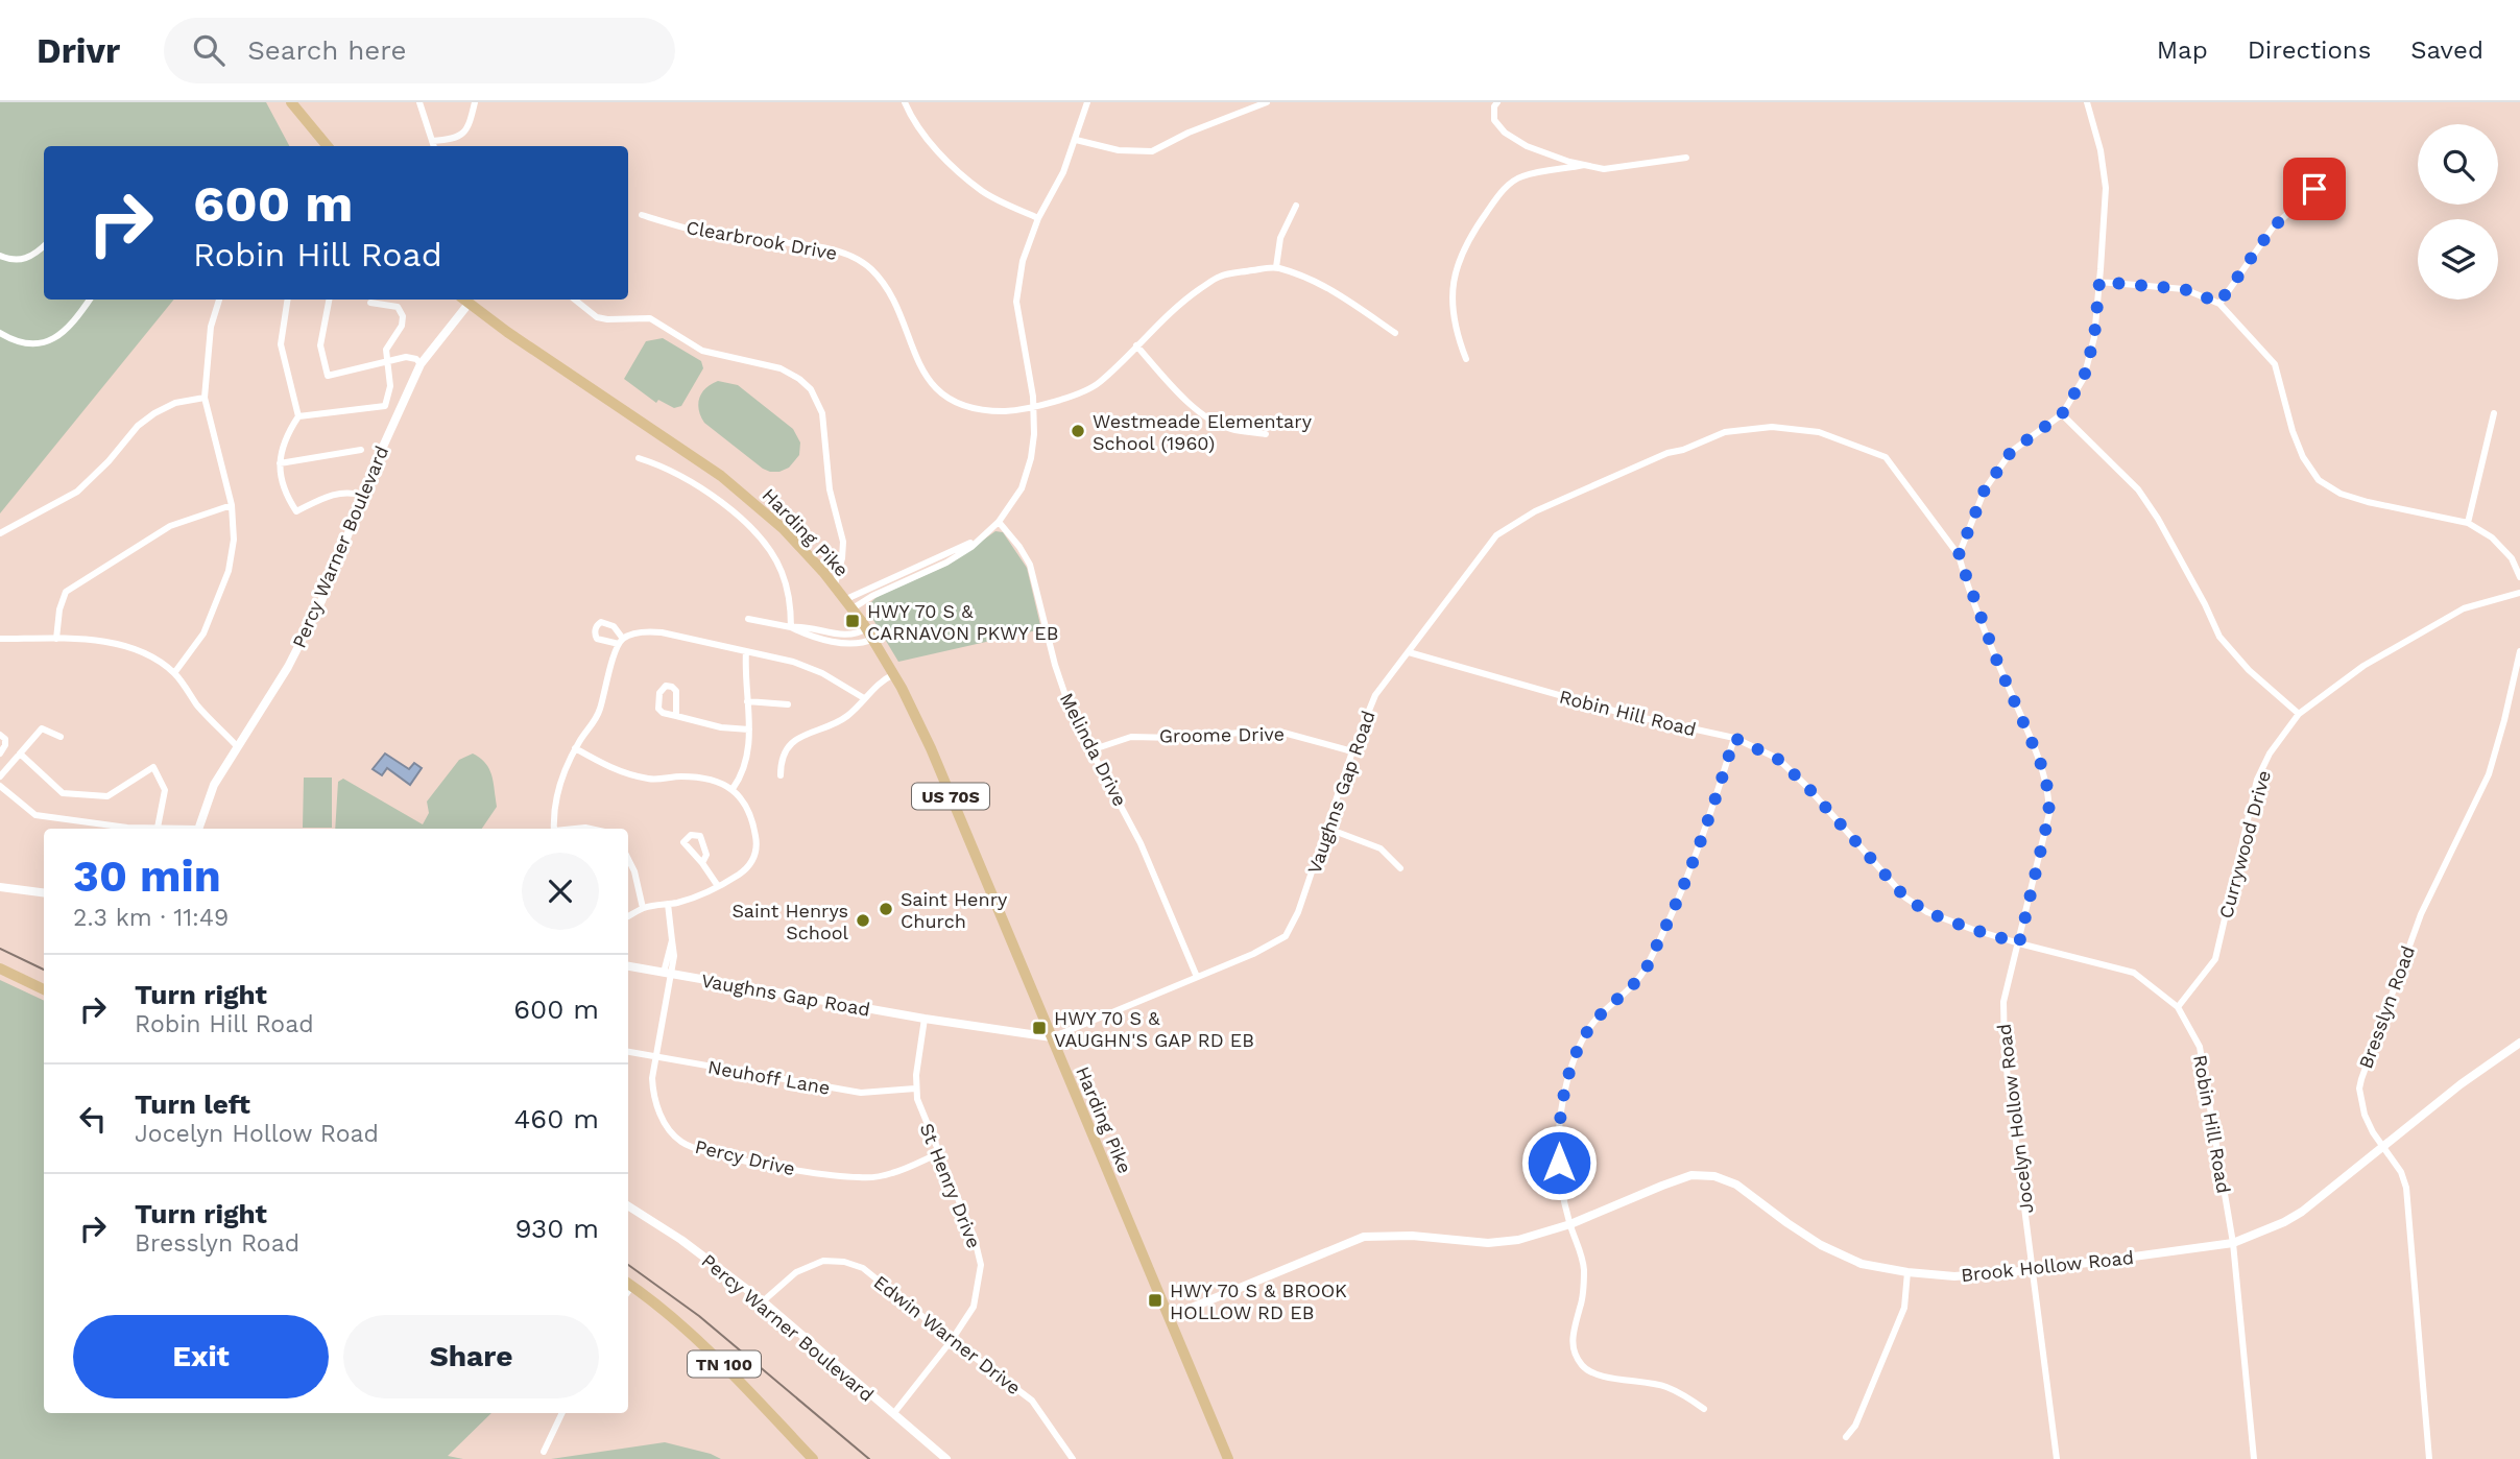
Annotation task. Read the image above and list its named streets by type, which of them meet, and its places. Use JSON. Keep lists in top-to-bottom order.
{
  "streets": {
    "main road": ["Harding Pike", "US 70S", "TN 100"],
    "street": [
      "Clearbrook Drive",
      "Percy Warner Boulevard",
      "Robin Hill Road",
      "Groome Drive",
      "Melinda Drive",
      "Vaughns Gap Road",
      "Currywood Drive",
      "Bresslyn Road",
      "Neuhoff Lane",
      "Jocelyn Hollow Road",
      "Percy Drive",
      "St Henry Drive",
      "Brook Hollow Road",
      "Edwin Warner Drive"
    ]
  },
  "crossings": [
    ["Harding Pike", "Percy Warner Boulevard"],
    ["Harding Pike", "Vaughns Gap Road"],
    ["Harding Pike", "Brook Hollow Road"],
    ["Percy Warner Boulevard", "St Henry Drive"],
    ["Percy Warner Boulevard", "Edwin Warner Drive"],
    ["Robin Hill Road", "Vaughns Gap Road"],
    ["Robin Hill Road", "Currywood Drive"],
    ["Robin Hill Road", "Jocelyn Hollow Road"],
    ["Robin Hill Road", "Brook Hollow Road"],
    ["Groome Drive", "Melinda Drive"],
    ["Groome Drive", "Vaughns Gap Road"],
    ["Melinda Drive", "Vaughns Gap Road"],
    ["Vaughns Gap Road", "Jocelyn Hollow Road"],
    ["Vaughns Gap Road", "Percy Drive"],
    ["Vaughns Gap Road", "St Henry Drive"],
    ["Bresslyn Road", "Brook Hollow Road"],
    ["Neuhoff Lane", "Percy Drive"],
    ["Neuhoff Lane", "St Henry Drive"],
    ["Jocelyn Hollow Road", "Brook Hollow Road"],
    ["Percy Drive", "St Henry Drive"],
    ["St Henry Drive", "Edwin Warner Drive"]
  ],
  "places": {
    "other": ["Westmeade Elementary School (1960)", "Saint Henry Church", "Saint Henrys School"],
    "transit": ["HWY 70 S & CARNAVON PKWY EB", "HWY 70 S & VAUGHN'S GAP RD EB", "HWY 70 S & BROOK HOLLOW RD EB"]
  },
  "page": {
    "header": "Drivr",
    "search": "Search here",
    "nav": ["Map", "Directions", "Saved"],
    "turn": ["600 m", "Robin Hill Road"],
    "heading": ["30 min", "2.3 km · 11:49"],
    "list": [
      {
        "name": "Turn right",
        "note": "Robin Hill Road",
        "value": "600 m"
      },
      {
        "name": "Turn left",
        "note": "Jocelyn Hollow Road",
        "value": "460 m"
      },
      {
        "name": "Turn right",
        "note": "Bresslyn Road",
        "value": "930 m"
      }
    ],
    "buttons": ["Exit", "Share"]
  }
}
